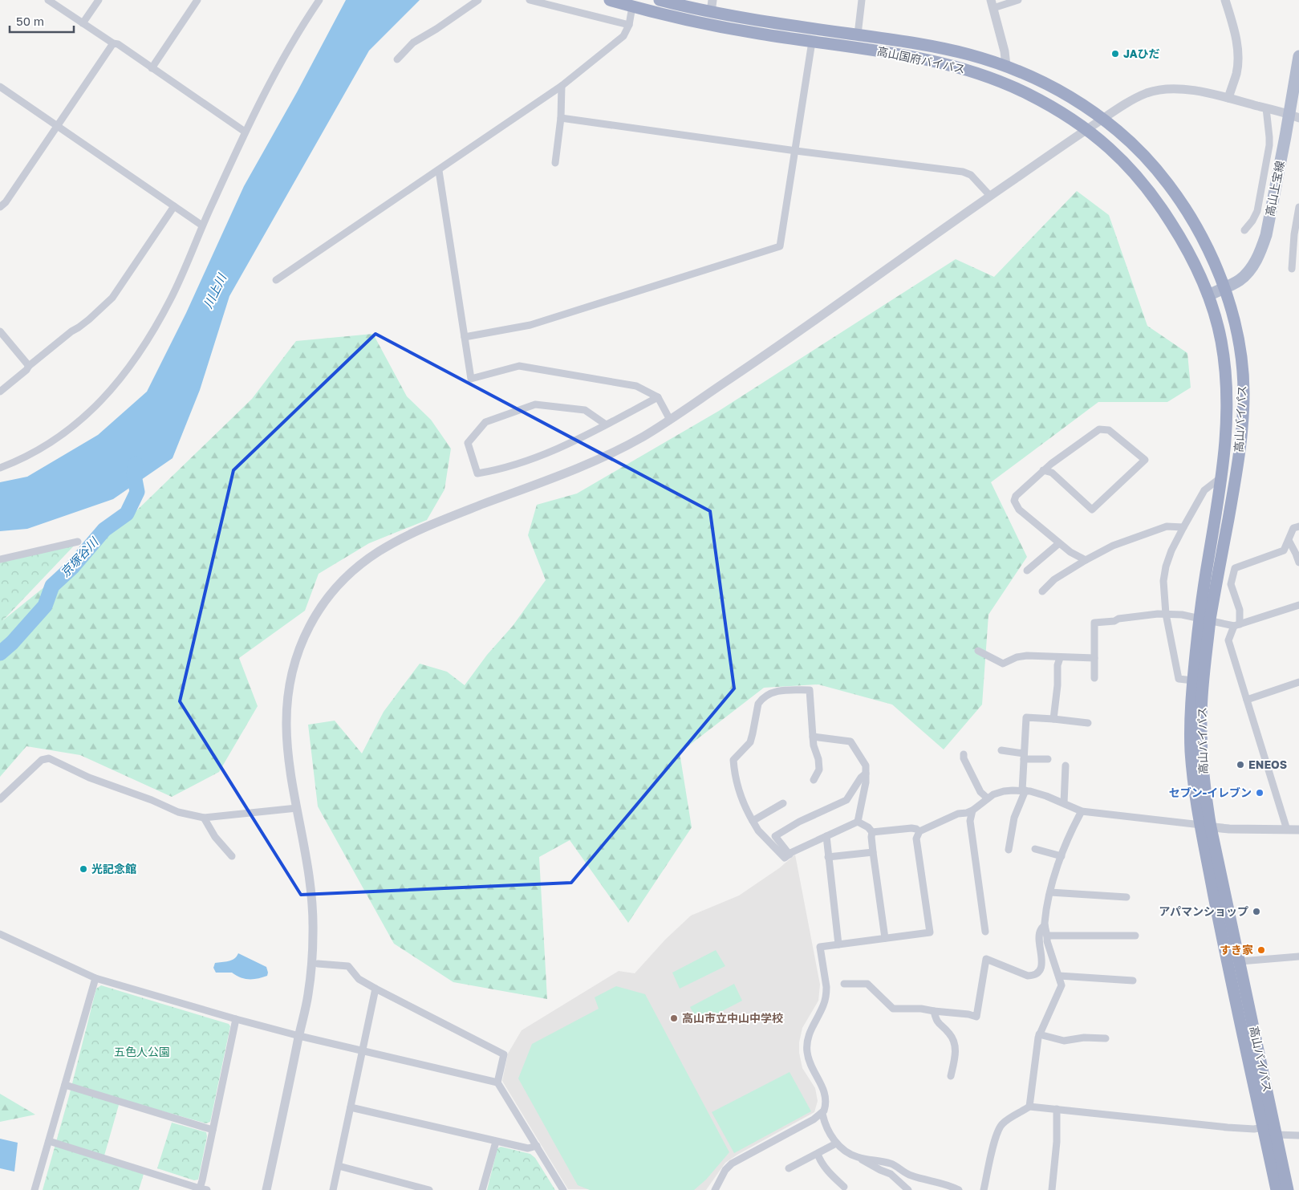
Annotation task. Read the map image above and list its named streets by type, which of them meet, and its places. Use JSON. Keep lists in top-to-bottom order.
{
  "streets": {
    "highway": ["高山国府バイパス", "高山バイパス"],
    "main road": ["高山上宝線"]
  },
  "crossings": [
    ["高山国府バイパス", "高山上宝線"],
    ["高山国府バイパス", "高山バイパス"],
    ["高山上宝線", "高山バイパス"]
  ],
  "water": ["川上川", "京塚谷川"],
  "parks": ["五色人公園"],
  "places": [
    "JAひだ",
    "ENEOS",
    "セブン-イレブン",
    "光記念館",
    "アパマンショップ",
    "すき家",
    "高山市立中山中学校"
  ],
  "scale_bar": "50 m"
}
